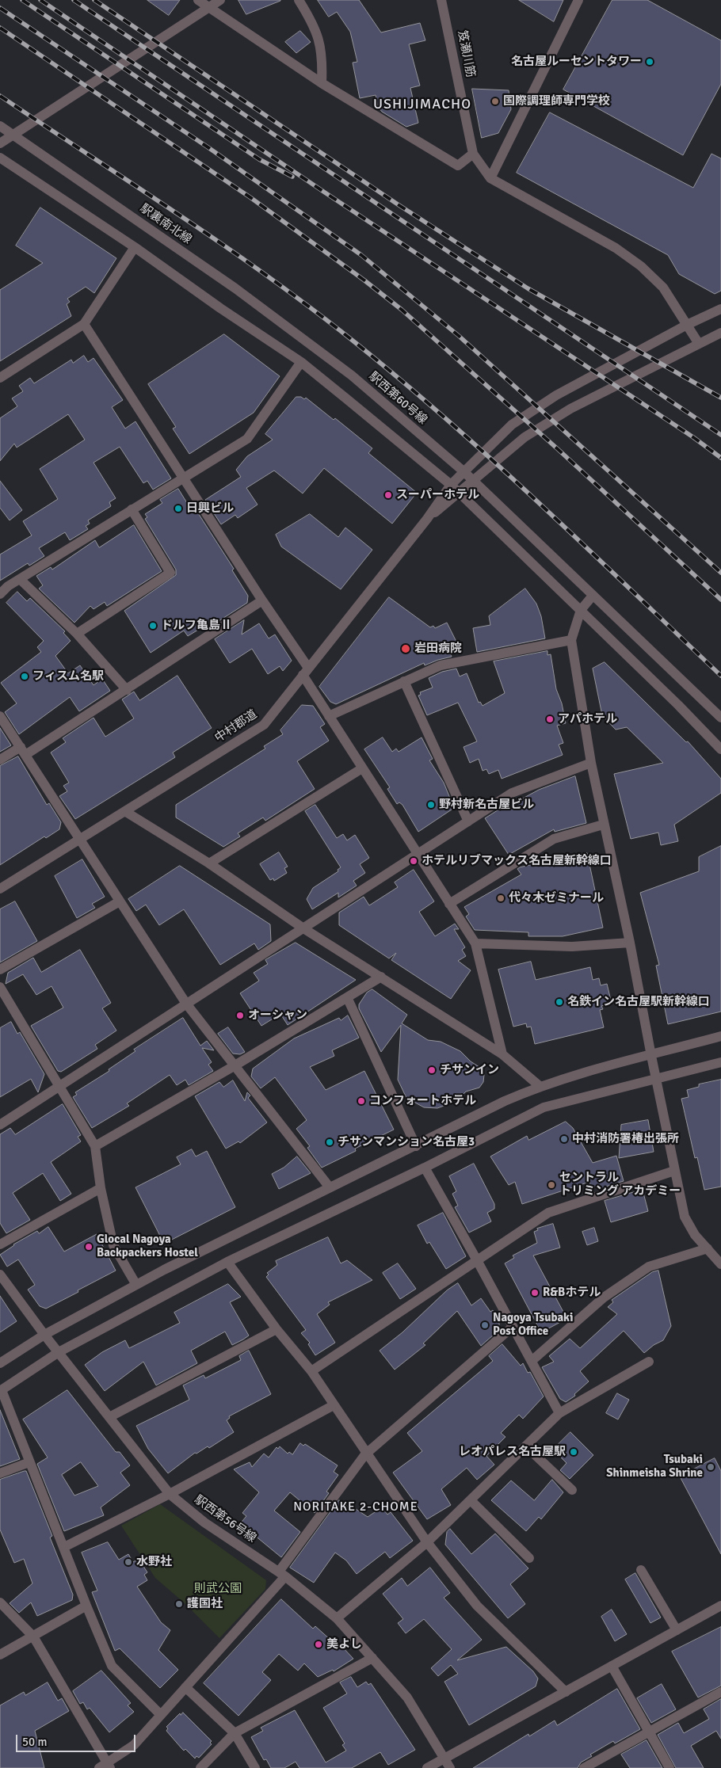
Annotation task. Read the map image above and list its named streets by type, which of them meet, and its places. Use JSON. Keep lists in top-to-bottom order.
{
  "streets": {
    "street": [
      "笈瀬川筋",
      "駅裏南北線",
      "駅西第60号線",
      "中村郡道",
      "駅西第56号線"
    ]
  },
  "crossings": [
    ["駅裏南北線", "駅西第60号線"]
  ],
  "districts": ["USHIJIMACHO", "NORITAKE 2-CHOME"],
  "parks": ["則武公園"],
  "places": [
    "名古屋ルーセントタワー",
    "国際調理師専門学校",
    "スーパーホテル",
    "日興ビル",
    "ドルフ亀島Ⅱ",
    "岩田病院",
    "フィスム名駅",
    "アパホテル",
    "野村新名古屋ビル",
    "ホテルリブマックス名古屋新幹線口",
    "代々木ゼミナール",
    "名鉄イン名古屋駅新幹線口",
    "オーシャン",
    "チサンイン",
    "コンフォートホテル",
    "中村消防署椿出張所",
    "チサンマンション名古屋3",
    "セントラル トリミング アカデミー",
    "Glocal Nagoya Backpackers Hostel",
    "R&Bホテル",
    "Nagoya Tsubaki Post Office",
    "レオパレス名古屋駅",
    "Tsubaki Shinmeisha Shrine",
    "水野社",
    "護国社",
    "美よし"
  ],
  "scale_bar": "50 m"
}
